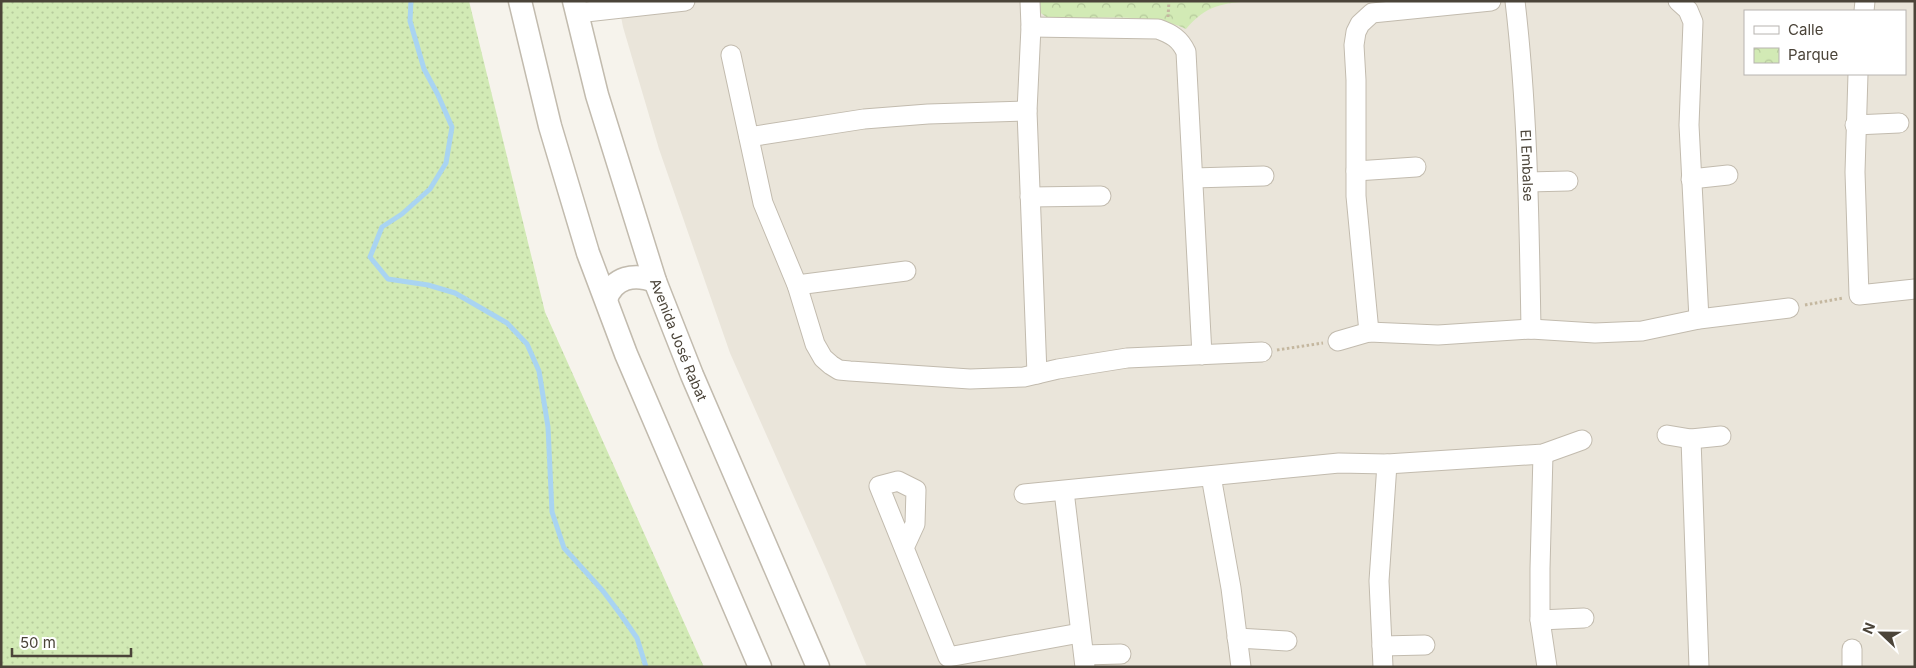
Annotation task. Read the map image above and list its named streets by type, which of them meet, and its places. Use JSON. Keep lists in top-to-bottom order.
{
  "streets": {
    "street": ["El Embalse", "Avenida José Rabat"]
  },
  "legend": ["Calle", "Parque"],
  "scale_bar": "50 m",
  "north": "left"
}
